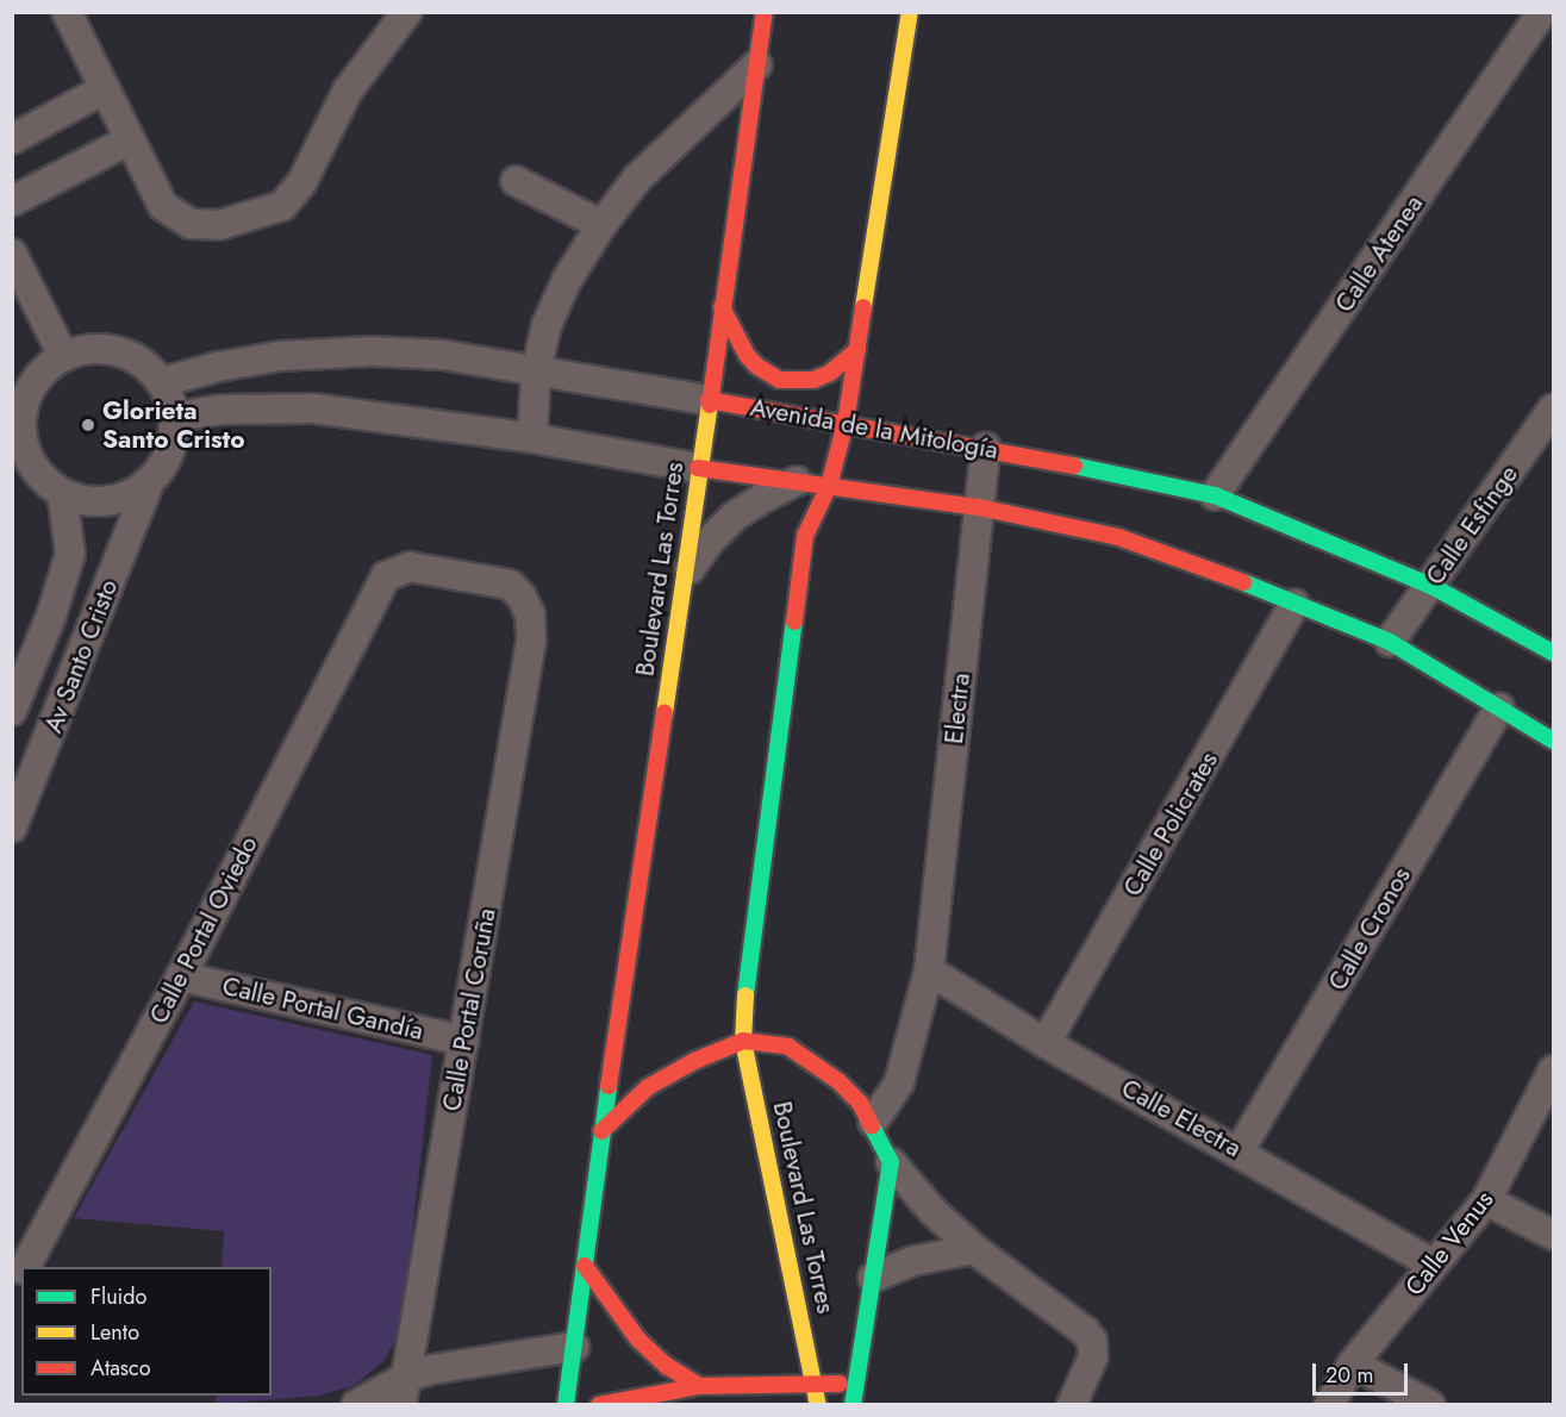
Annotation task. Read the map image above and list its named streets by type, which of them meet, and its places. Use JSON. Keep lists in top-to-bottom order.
{
  "streets": {
    "main road": ["Avenida de la Mitología", "Boulevard Las Torres"],
    "street": [
      "Calle Atenea",
      "Calle Esfinge",
      "Av Santo Cristo",
      "Electra",
      "Calle Policrates",
      "Calle Cronos",
      "Calle Portal Oviedo",
      "Calle Portal Gandía",
      "Calle Portal Coruña",
      "Calle Electra",
      "Calle Venus"
    ]
  },
  "crossings": [
    ["Calle Atenea", "Avenida de la Mitología"],
    ["Avenida de la Mitología", "Calle Esfinge"],
    ["Avenida de la Mitología", "Boulevard Las Torres"],
    ["Avenida de la Mitología", "Av Santo Cristo"],
    ["Avenida de la Mitología", "Electra"],
    ["Electra", "Calle Electra"],
    ["Calle Policrates", "Calle Electra"],
    ["Calle Cronos", "Calle Electra"],
    ["Calle Portal Oviedo", "Calle Portal Gandía"],
    ["Calle Portal Oviedo", "Calle Portal Coruña"],
    ["Calle Portal Gandía", "Calle Portal Coruña"],
    ["Calle Electra", "Calle Venus"]
  ],
  "places": ["Glorieta Santo Cristo"],
  "legend": ["Fluido", "Lento", "Atasco"],
  "scale_bar": "20 m"
}
